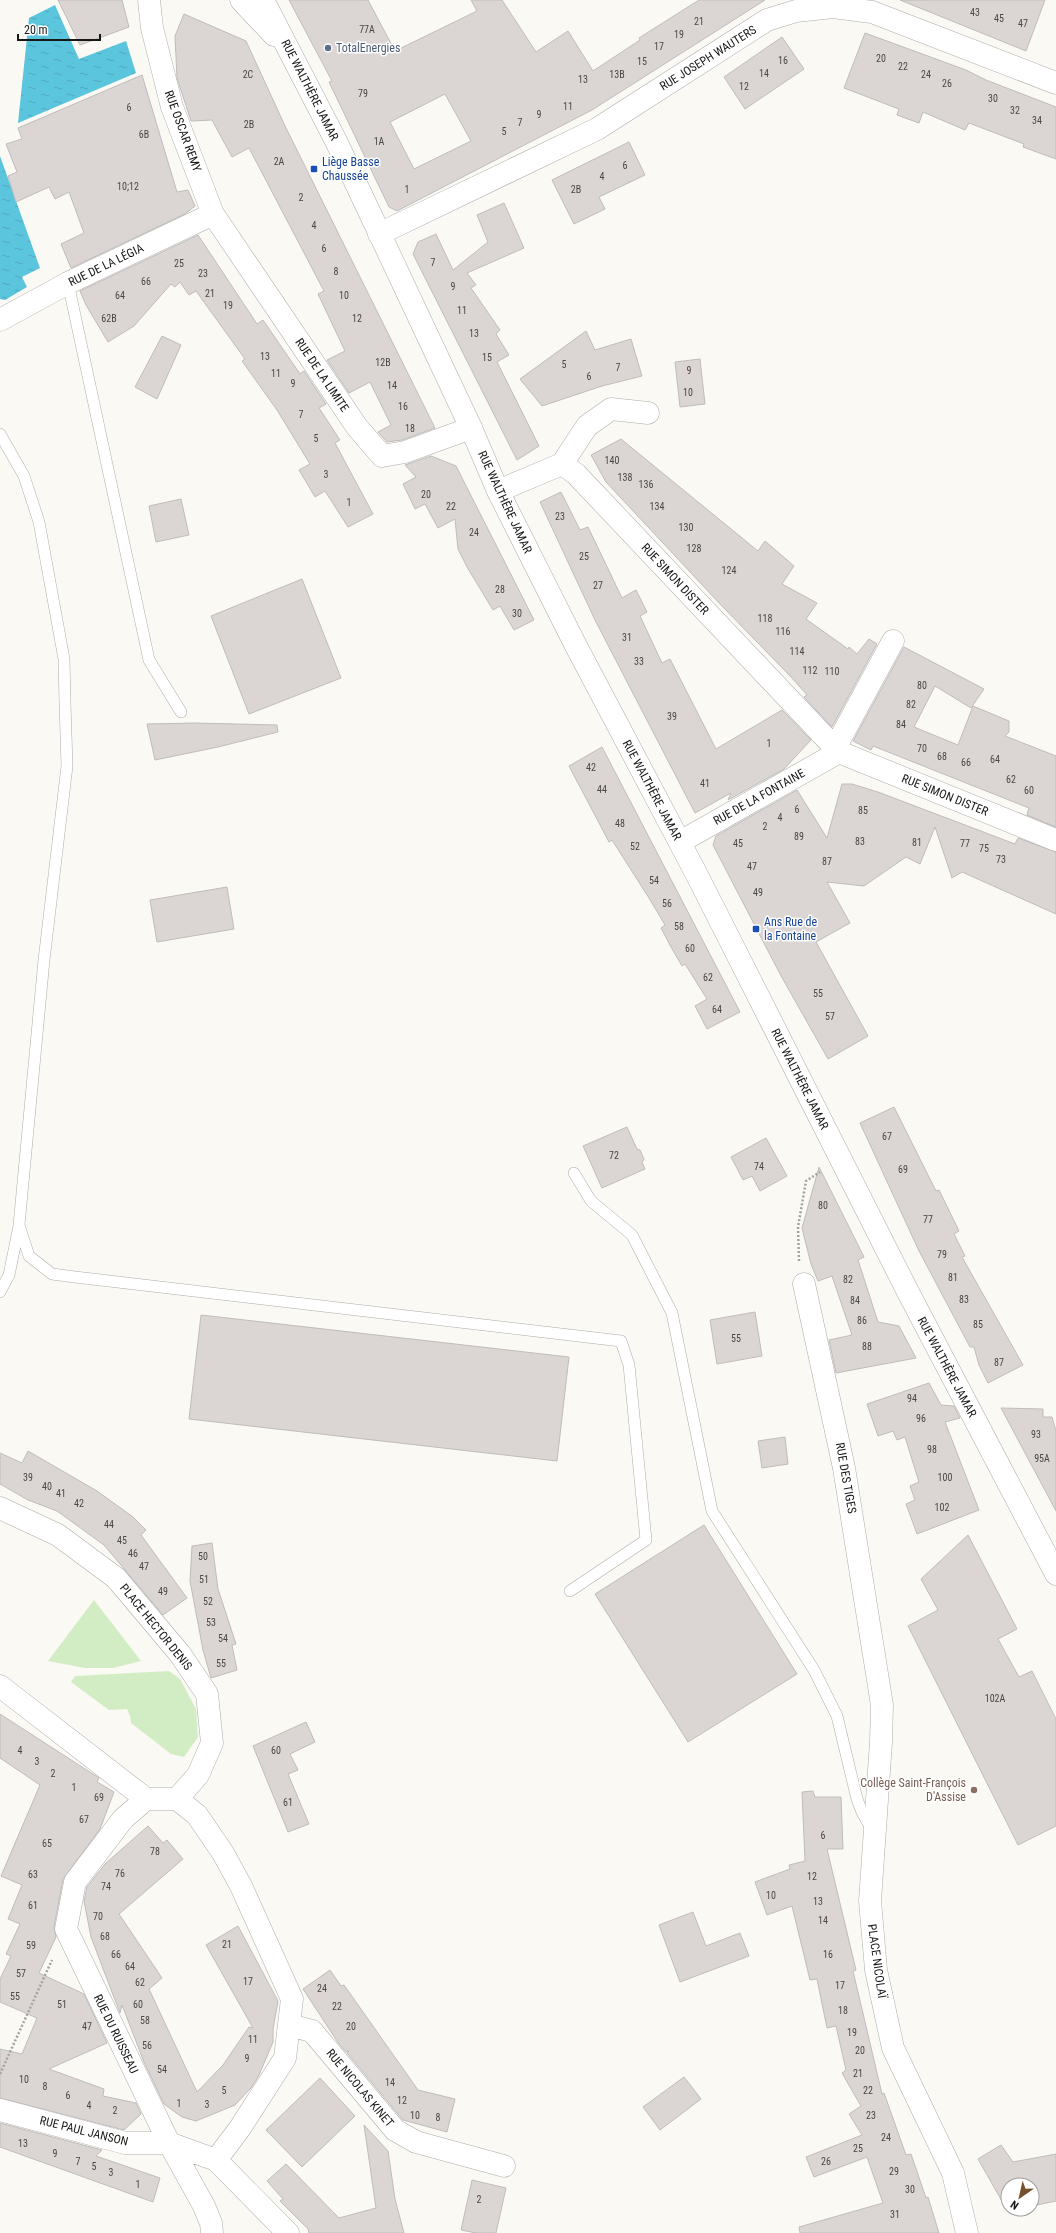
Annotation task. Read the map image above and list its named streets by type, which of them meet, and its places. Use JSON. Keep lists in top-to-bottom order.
{
  "streets": {
    "street": [
      "RUE JOSEPH WAUTERS",
      "RUE WALTHÈRE JAMAR",
      "RUE OSCAR REMY",
      "RUE DE LA LÉGIA",
      "RUE DE LA LIMITE",
      "RUE SIMON DISTER",
      "RUE DE LA FONTAINE",
      "RUE DES TIGES",
      "PLACE HECTOR DENIS",
      "PLACE NICOLAÏ",
      "RUE DU RUISSEAU",
      "RUE NICOLAS KINET",
      "RUE PAUL JANSON"
    ]
  },
  "crossings": [
    ["RUE JOSEPH WAUTERS", "RUE WALTHÈRE JAMAR"],
    ["RUE WALTHÈRE JAMAR", "RUE DE LA LIMITE"],
    ["RUE WALTHÈRE JAMAR", "RUE DE LA FONTAINE"],
    ["RUE OSCAR REMY", "RUE DE LA LÉGIA"],
    ["RUE OSCAR REMY", "RUE DE LA LIMITE"],
    ["RUE DE LA LÉGIA", "RUE DE LA LIMITE"],
    ["RUE SIMON DISTER", "RUE DE LA FONTAINE"],
    ["RUE DES TIGES", "PLACE NICOLAÏ"],
    ["RUE DU RUISSEAU", "RUE PAUL JANSON"]
  ],
  "places": {
    "other": ["TotalEnergies", "Collège Saint-François D'Assise"],
    "transit": ["Liège Basse Chaussée", "Ans Rue de la Fontaine"]
  },
  "house_numbers": [
    "43",
    "45",
    "21",
    "47",
    "77A",
    "19",
    "17",
    "20",
    "16",
    "15",
    "22",
    "14",
    "2C",
    "13B",
    "24",
    "13",
    "26",
    "12",
    "79",
    "30",
    "11",
    "6",
    "32",
    "9",
    "34",
    "7",
    "2B",
    "5",
    "6B",
    "1A",
    "2A",
    "6",
    "4",
    "10;12",
    "1",
    "2B",
    "2",
    "4",
    "6",
    "7",
    "25",
    "8",
    "23",
    "66",
    "9",
    "21",
    "64",
    "10",
    "19",
    "11",
    "62B",
    "12",
    "13",
    "13",
    "15",
    "12B",
    "5",
    "7",
    "9",
    "11",
    "6",
    "9",
    "14",
    "10",
    "16",
    "7",
    "18",
    "5",
    "140",
    "3",
    "138",
    "136",
    "20",
    "1",
    "22",
    "134",
    "23",
    "130",
    "24",
    "128",
    "25",
    "124",
    "27",
    "28",
    "30",
    "118",
    "116",
    "31",
    "114",
    "33",
    "112",
    "110",
    "80",
    "82",
    "39",
    "84",
    "1",
    "70",
    "68",
    "64",
    "66",
    "42",
    "62",
    "41",
    "44",
    "60",
    "6",
    "85",
    "4",
    "48",
    "2",
    "89",
    "83",
    "81",
    "45",
    "77",
    "52",
    "75",
    "73",
    "87",
    "47",
    "54",
    "49",
    "56",
    "58",
    "60",
    "62",
    "55",
    "64",
    "57",
    "67",
    "72",
    "74",
    "69",
    "80",
    "77",
    "79",
    "81",
    "82",
    "83",
    "84",
    "86",
    "85",
    "55",
    "88",
    "87",
    "94",
    "96",
    "93",
    "98",
    "95A",
    "39",
    "100",
    "40",
    "41",
    "42",
    "102",
    "44",
    "45",
    "46",
    "50",
    "47",
    "51",
    "49",
    "52",
    "53",
    "54",
    "55",
    "102A",
    "4",
    "60",
    "3",
    "2",
    "1",
    "69",
    "61",
    "67",
    "6",
    "65",
    "78",
    "76",
    "63",
    "12",
    "74",
    "10",
    "13",
    "61",
    "70",
    "14",
    "68",
    "21",
    "59",
    "66",
    "16",
    "64",
    "57",
    "17",
    "62",
    "17",
    "24",
    "55",
    "51",
    "60",
    "22",
    "18",
    "58",
    "47",
    "20",
    "19",
    "11",
    "56",
    "20",
    "9",
    "54",
    "21",
    "10",
    "14",
    "8",
    "5",
    "22",
    "6",
    "12",
    "1",
    "3",
    "4",
    "2",
    "10",
    "23",
    "8",
    "24",
    "13",
    "25",
    "9",
    "7",
    "26",
    "5",
    "29",
    "3",
    "1",
    "30",
    "2",
    "31"
  ],
  "scale_bar": "20 m",
  "north": "bottom left"
}
